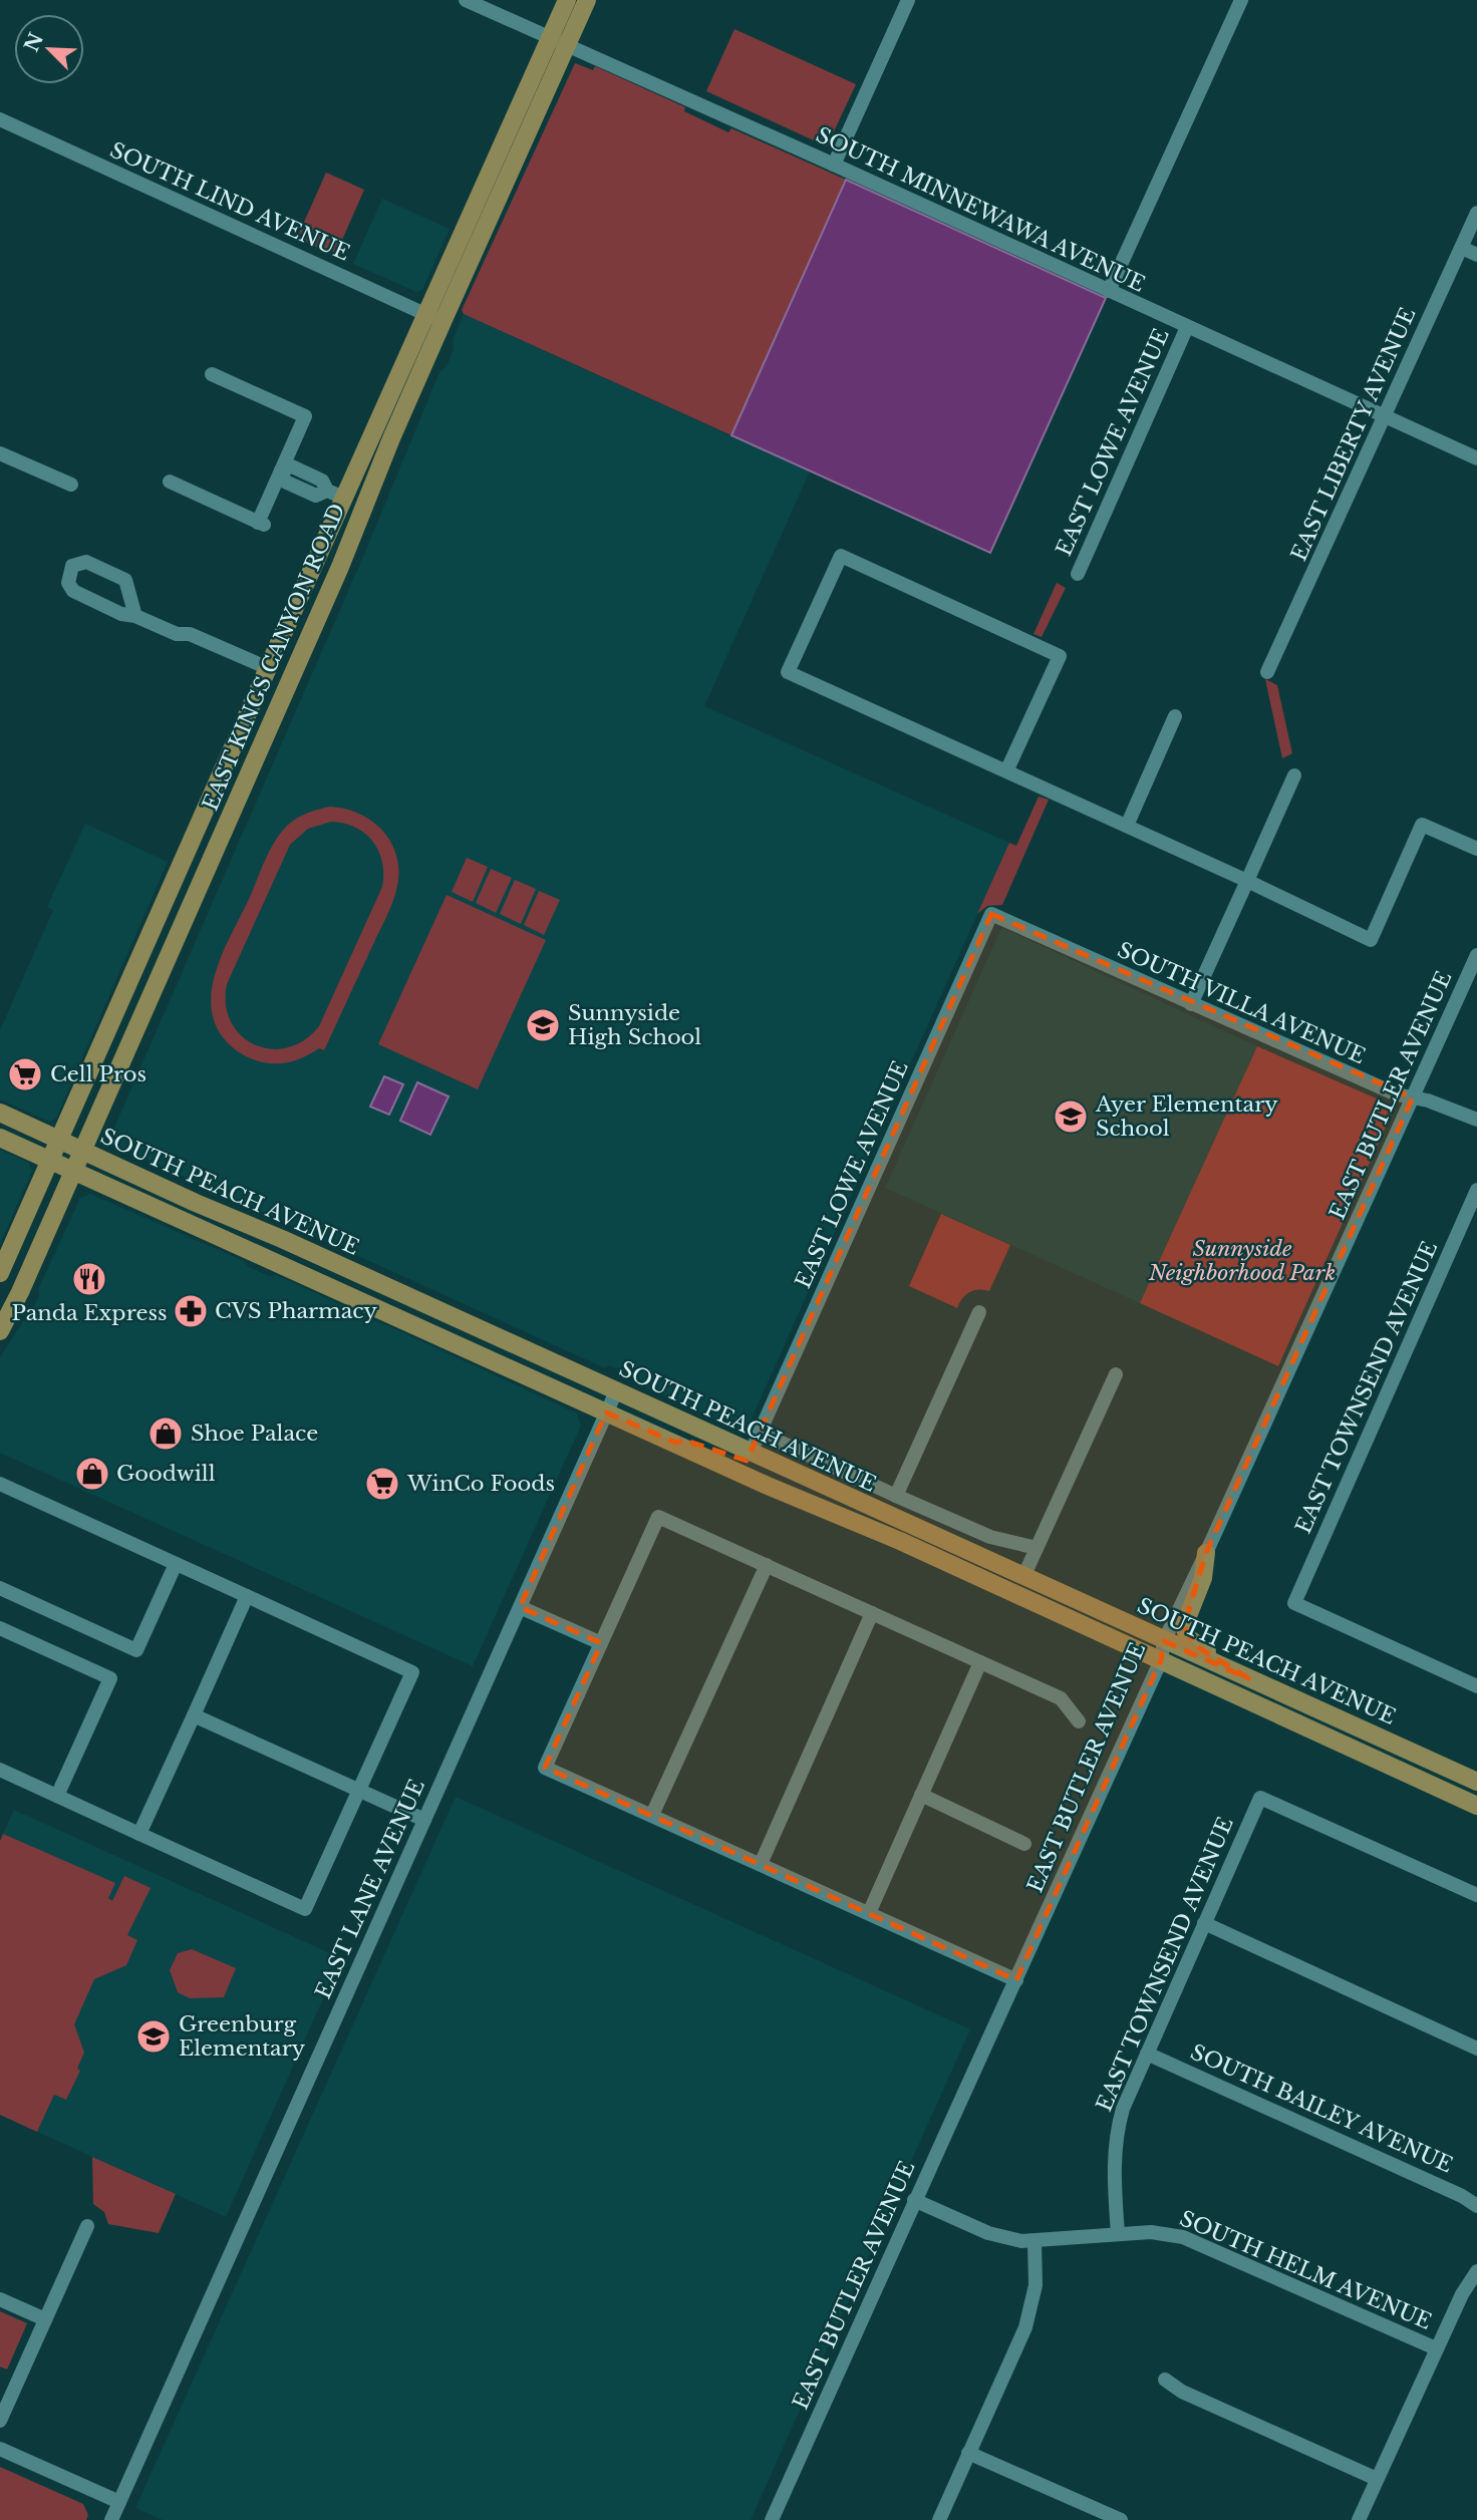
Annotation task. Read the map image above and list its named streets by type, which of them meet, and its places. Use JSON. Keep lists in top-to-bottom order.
{
  "streets": {
    "main road": ["EAST KINGS CANYON ROAD", "SOUTH PEACH AVENUE"],
    "street": [
      "SOUTH LIND AVENUE",
      "SOUTH MINNEWAWA AVENUE",
      "EAST LIBERTY AVENUE",
      "EAST LOWE AVENUE",
      "SOUTH VILLA AVENUE",
      "EAST BUTLER AVENUE",
      "EAST TOWNSEND AVENUE",
      "EAST LANE AVENUE",
      "SOUTH BAILEY AVENUE",
      "SOUTH HELM AVENUE"
    ]
  },
  "crossings": [
    ["SOUTH LIND AVENUE", "EAST KINGS CANYON ROAD"],
    ["SOUTH MINNEWAWA AVENUE", "EAST LIBERTY AVENUE"],
    ["SOUTH MINNEWAWA AVENUE", "EAST LOWE AVENUE"],
    ["SOUTH MINNEWAWA AVENUE", "EAST KINGS CANYON ROAD"],
    ["EAST LOWE AVENUE", "SOUTH VILLA AVENUE"],
    ["EAST LOWE AVENUE", "SOUTH PEACH AVENUE"],
    ["EAST KINGS CANYON ROAD", "SOUTH PEACH AVENUE"],
    ["SOUTH VILLA AVENUE", "EAST BUTLER AVENUE"],
    ["EAST BUTLER AVENUE", "SOUTH PEACH AVENUE"],
    ["EAST BUTLER AVENUE", "SOUTH HELM AVENUE"],
    ["SOUTH PEACH AVENUE", "EAST LANE AVENUE"],
    ["EAST TOWNSEND AVENUE", "SOUTH BAILEY AVENUE"],
    ["EAST TOWNSEND AVENUE", "SOUTH HELM AVENUE"]
  ],
  "parks": ["Sunnyside Neighborhood Park"],
  "places": {
    "school or university": ["Sunnyside High School", "Ayer Elementary School", "Greenburg Elementary"],
    "supermarket": ["Cell Pros", "WinCo Foods"],
    "restaurant": ["Panda Express"],
    "pharmacy": ["CVS Pharmacy"],
    "shop": ["Shoe Palace", "Goodwill"]
  },
  "north": "top left"
}
